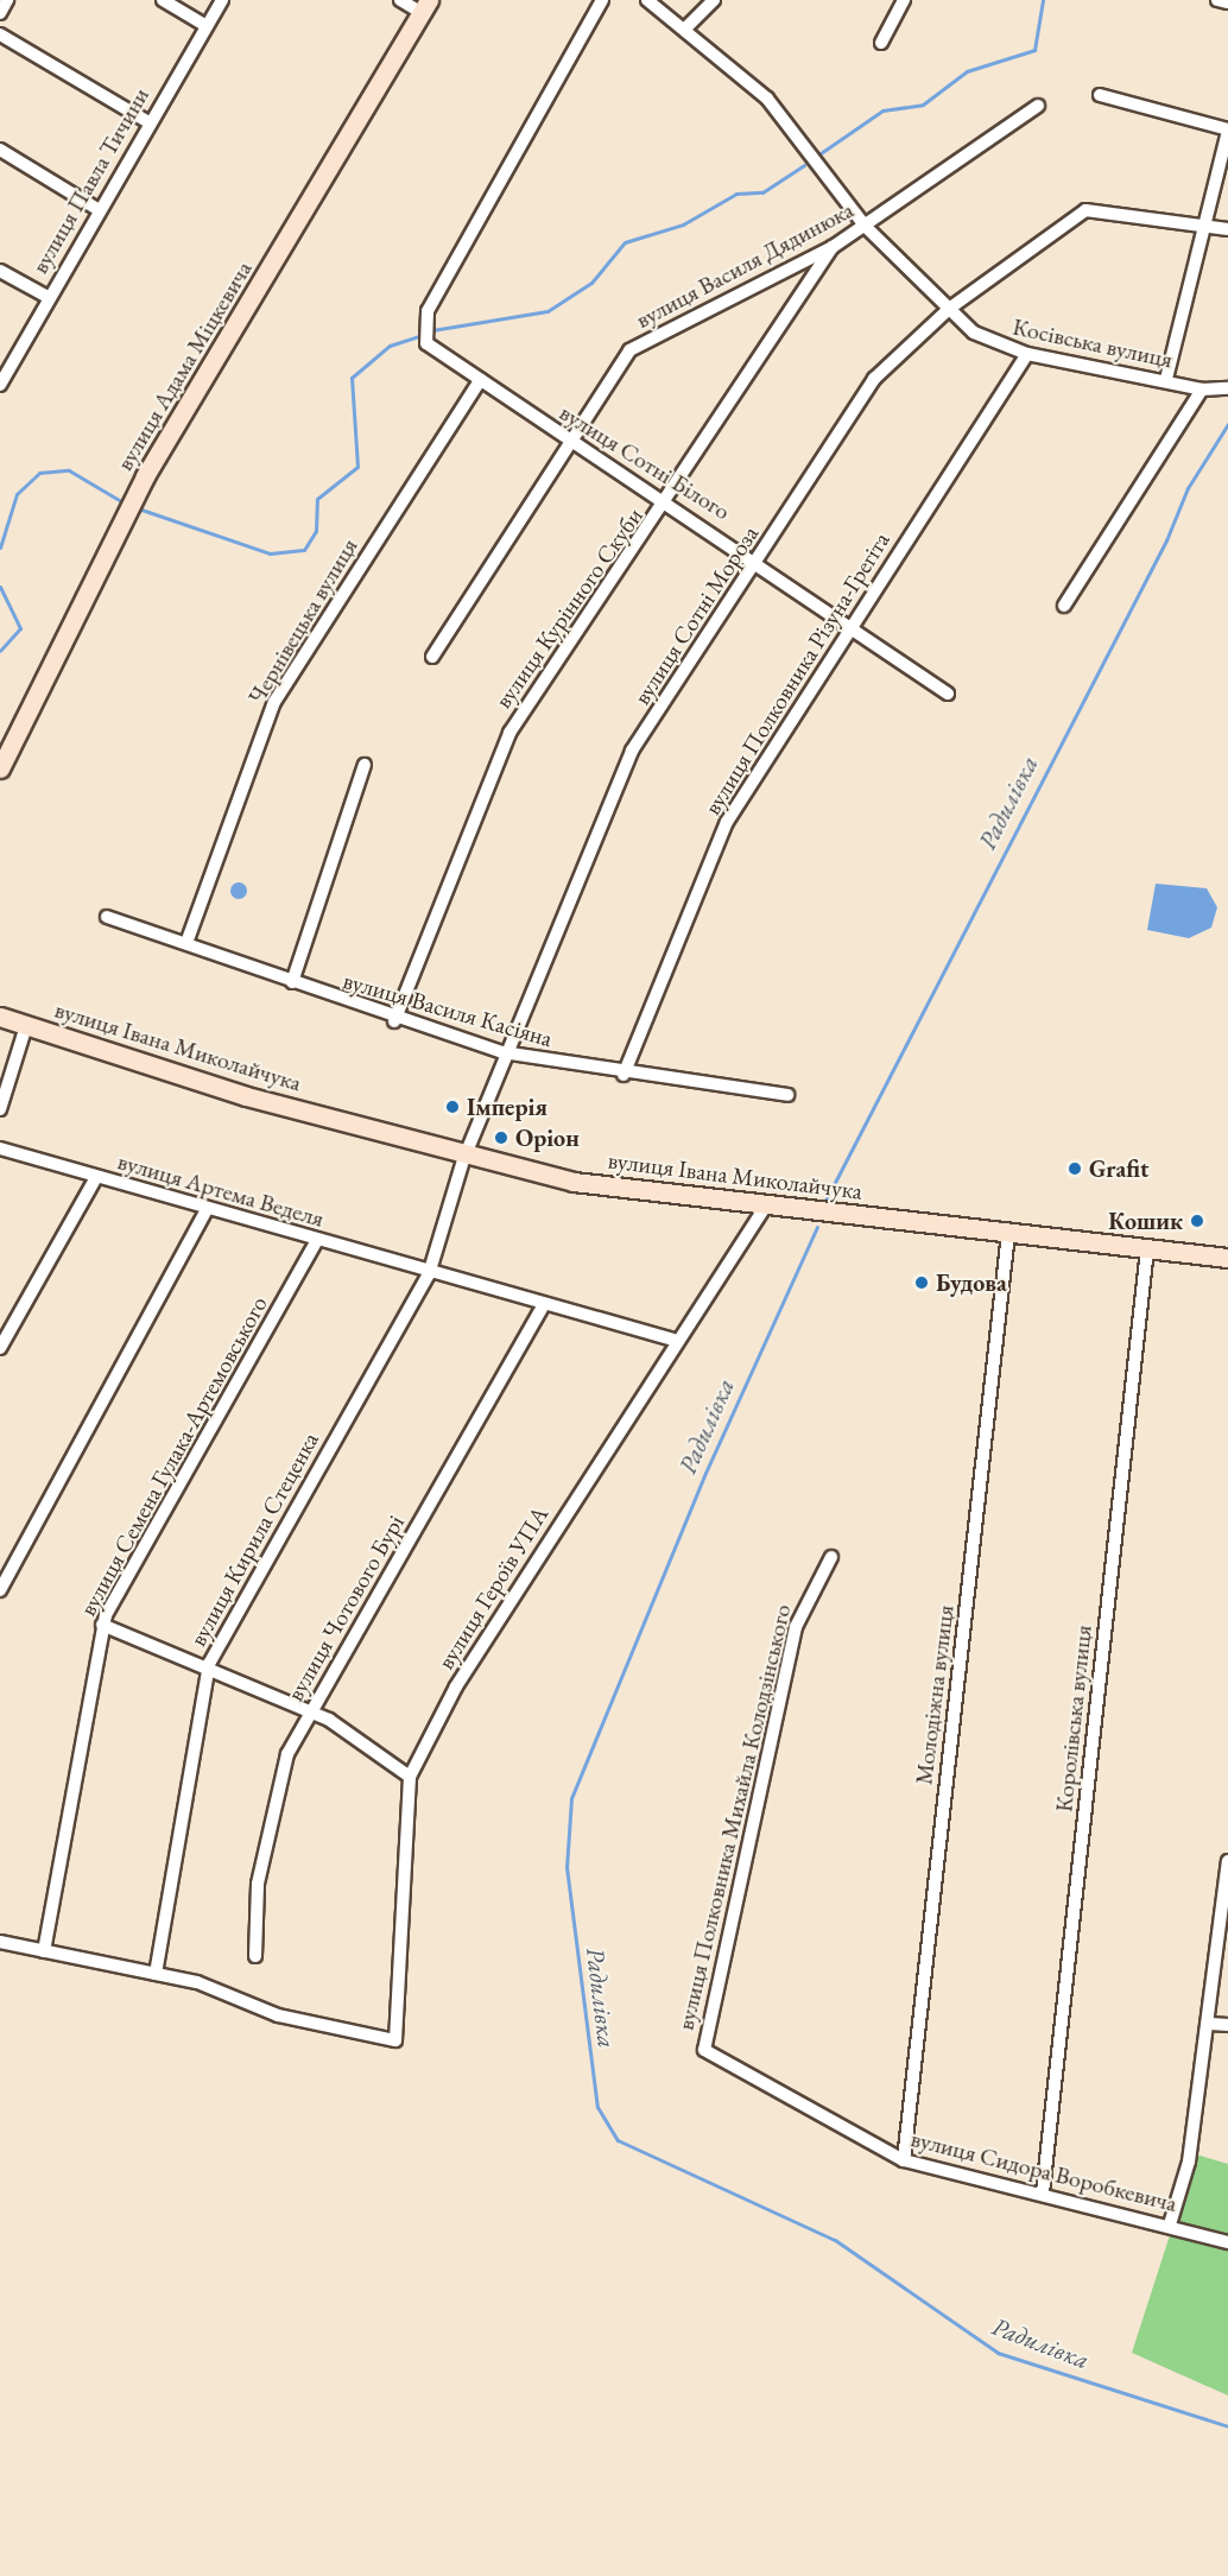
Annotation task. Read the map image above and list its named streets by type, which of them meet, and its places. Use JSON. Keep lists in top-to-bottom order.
{
  "streets": {
    "street": [
      "вулиця Павла Тичини",
      "вулиця Василя Дядинюка",
      "Косівська вулиця",
      "вулиця Адама Міцкевича",
      "вулиця Сотні Білого",
      "вулиця Курінного Скуби",
      "вулиця Сотні Мороза",
      "Чернівецька вулиця",
      "вулиця Полковника Різуна-Грегіта",
      "вулиця Василя Касіяна",
      "вулиця Івана Миколайчука",
      "вулиця Артема Веделя",
      "вулиця Семена Гулака-Артемовського",
      "вулиця Кирила Стеценка",
      "вулиця Героїв УПА",
      "вулиця Чотового Бурі",
      "Молодіжна вулиця",
      "Королівська вулиця",
      "вулиця Полковника Михайла Колодзінського",
      "вулиця Сидора Воробкевича"
    ]
  },
  "crossings": [
    ["вулиця Василя Дядинюка", "Косівська вулиця"],
    ["вулиця Василя Дядинюка", "вулиця Сотні Білого"],
    ["вулиця Василя Дядинюка", "вулиця Курінного Скуби"],
    ["Косівська вулиця", "вулиця Сотні Мороза"],
    ["Косівська вулиця", "вулиця Полковника Різуна-Грегіта"],
    ["вулиця Сотні Білого", "вулиця Курінного Скуби"],
    ["вулиця Сотні Білого", "вулиця Сотні Мороза"],
    ["вулиця Сотні Білого", "Чернівецька вулиця"],
    ["вулиця Сотні Білого", "вулиця Полковника Різуна-Грегіта"],
    ["вулиця Курінного Скуби", "вулиця Василя Касіяна"],
    ["вулиця Сотні Мороза", "вулиця Василя Касіяна"],
    ["вулиця Сотні Мороза", "вулиця Івана Миколайчука"],
    ["вулиця Сотні Мороза", "вулиця Артема Веделя"],
    ["вулиця Сотні Мороза", "вулиця Кирила Стеценка"],
    ["Чернівецька вулиця", "вулиця Василя Касіяна"],
    ["вулиця Полковника Різуна-Грегіта", "вулиця Василя Касіяна"],
    ["вулиця Івана Миколайчука", "вулиця Героїв УПА"],
    ["вулиця Івана Миколайчука", "Молодіжна вулиця"],
    ["вулиця Івана Миколайчука", "Королівська вулиця"],
    ["вулиця Артема Веделя", "вулиця Семена Гулака-Артемовського"],
    ["вулиця Артема Веделя", "вулиця Кирила Стеценка"],
    ["вулиця Артема Веделя", "вулиця Героїв УПА"],
    ["вулиця Артема Веделя", "вулиця Чотового Бурі"],
    ["вулиця Кирила Стеценка", "вулиця Героїв УПА"],
    ["Молодіжна вулиця", "вулиця Сидора Воробкевича"],
    ["Королівська вулиця", "вулиця Сидора Воробкевича"],
    ["вулиця Полковника Михайла Колодзінського", "вулиця Сидора Воробкевича"]
  ],
  "water": ["Радилівка"],
  "places": [
    "Імперія",
    "Оріон",
    "Grafit",
    "Кошик",
    "Будова"
  ]
}
